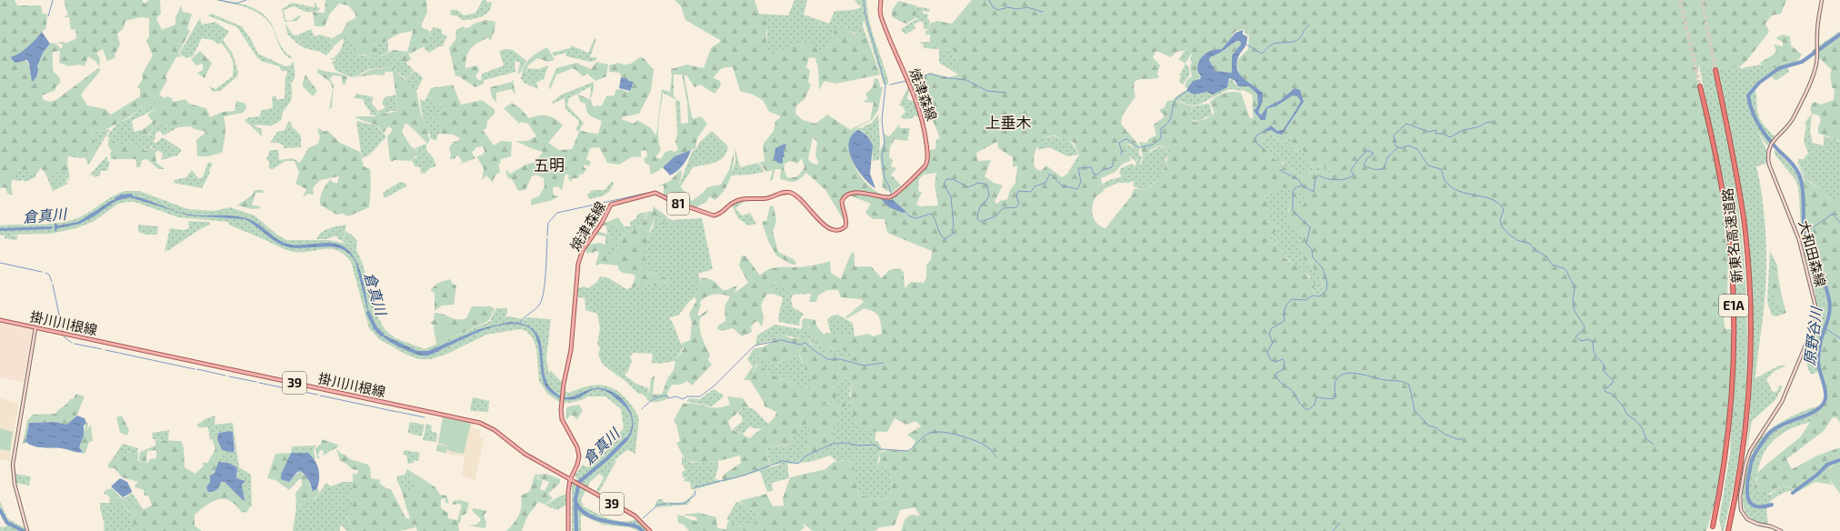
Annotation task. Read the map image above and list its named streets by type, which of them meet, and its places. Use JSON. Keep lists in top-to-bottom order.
{
  "streets": {
    "highway": ["新東名高速道路", "E1A"],
    "main road": [
      "焼津森線",
      "81",
      "大和田森線",
      "掛川川根線",
      "39"
    ]
  },
  "crossings": [
    ["焼津森線", "掛川川根線"]
  ],
  "districts": ["上垂木", "五明"],
  "water": ["倉真川", "原野谷川"]
}
